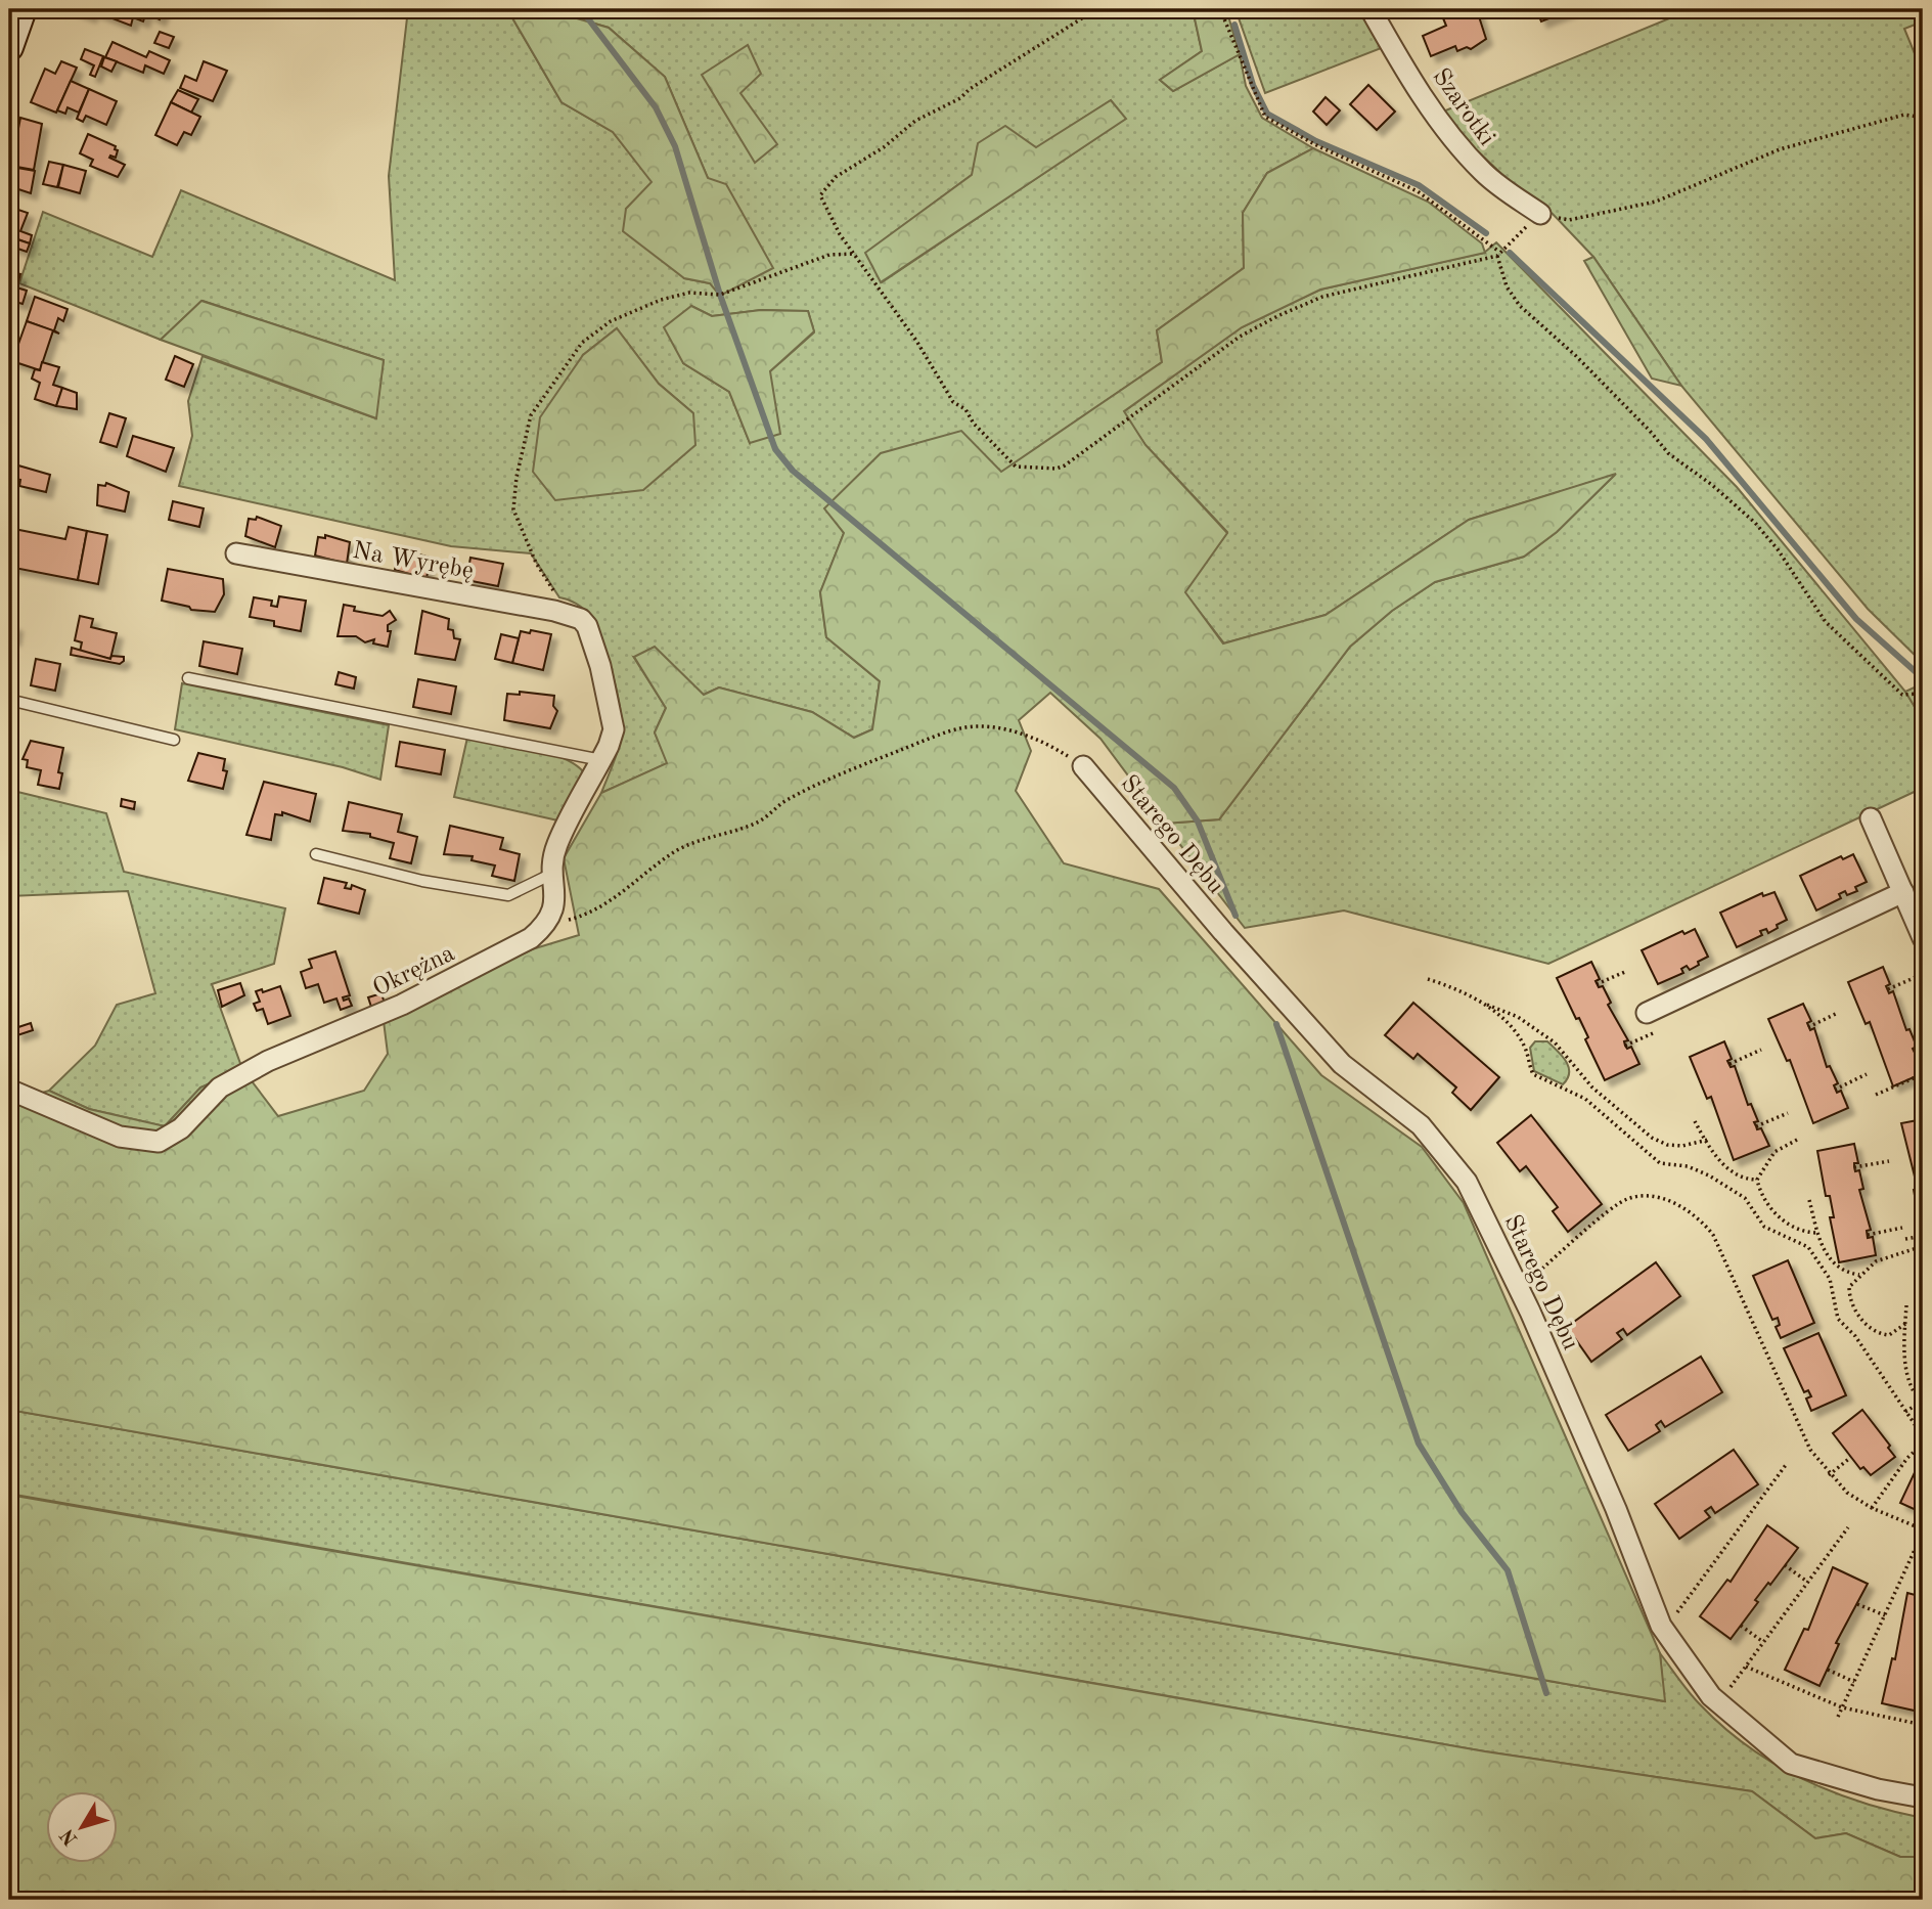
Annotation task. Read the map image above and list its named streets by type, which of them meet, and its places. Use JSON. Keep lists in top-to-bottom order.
{
  "streets": {
    "street": [
      "Szarotki",
      "Na Wyrębę",
      "Starego Dębu",
      "Okrężna"
    ]
  },
  "north": "bottom left"
}
